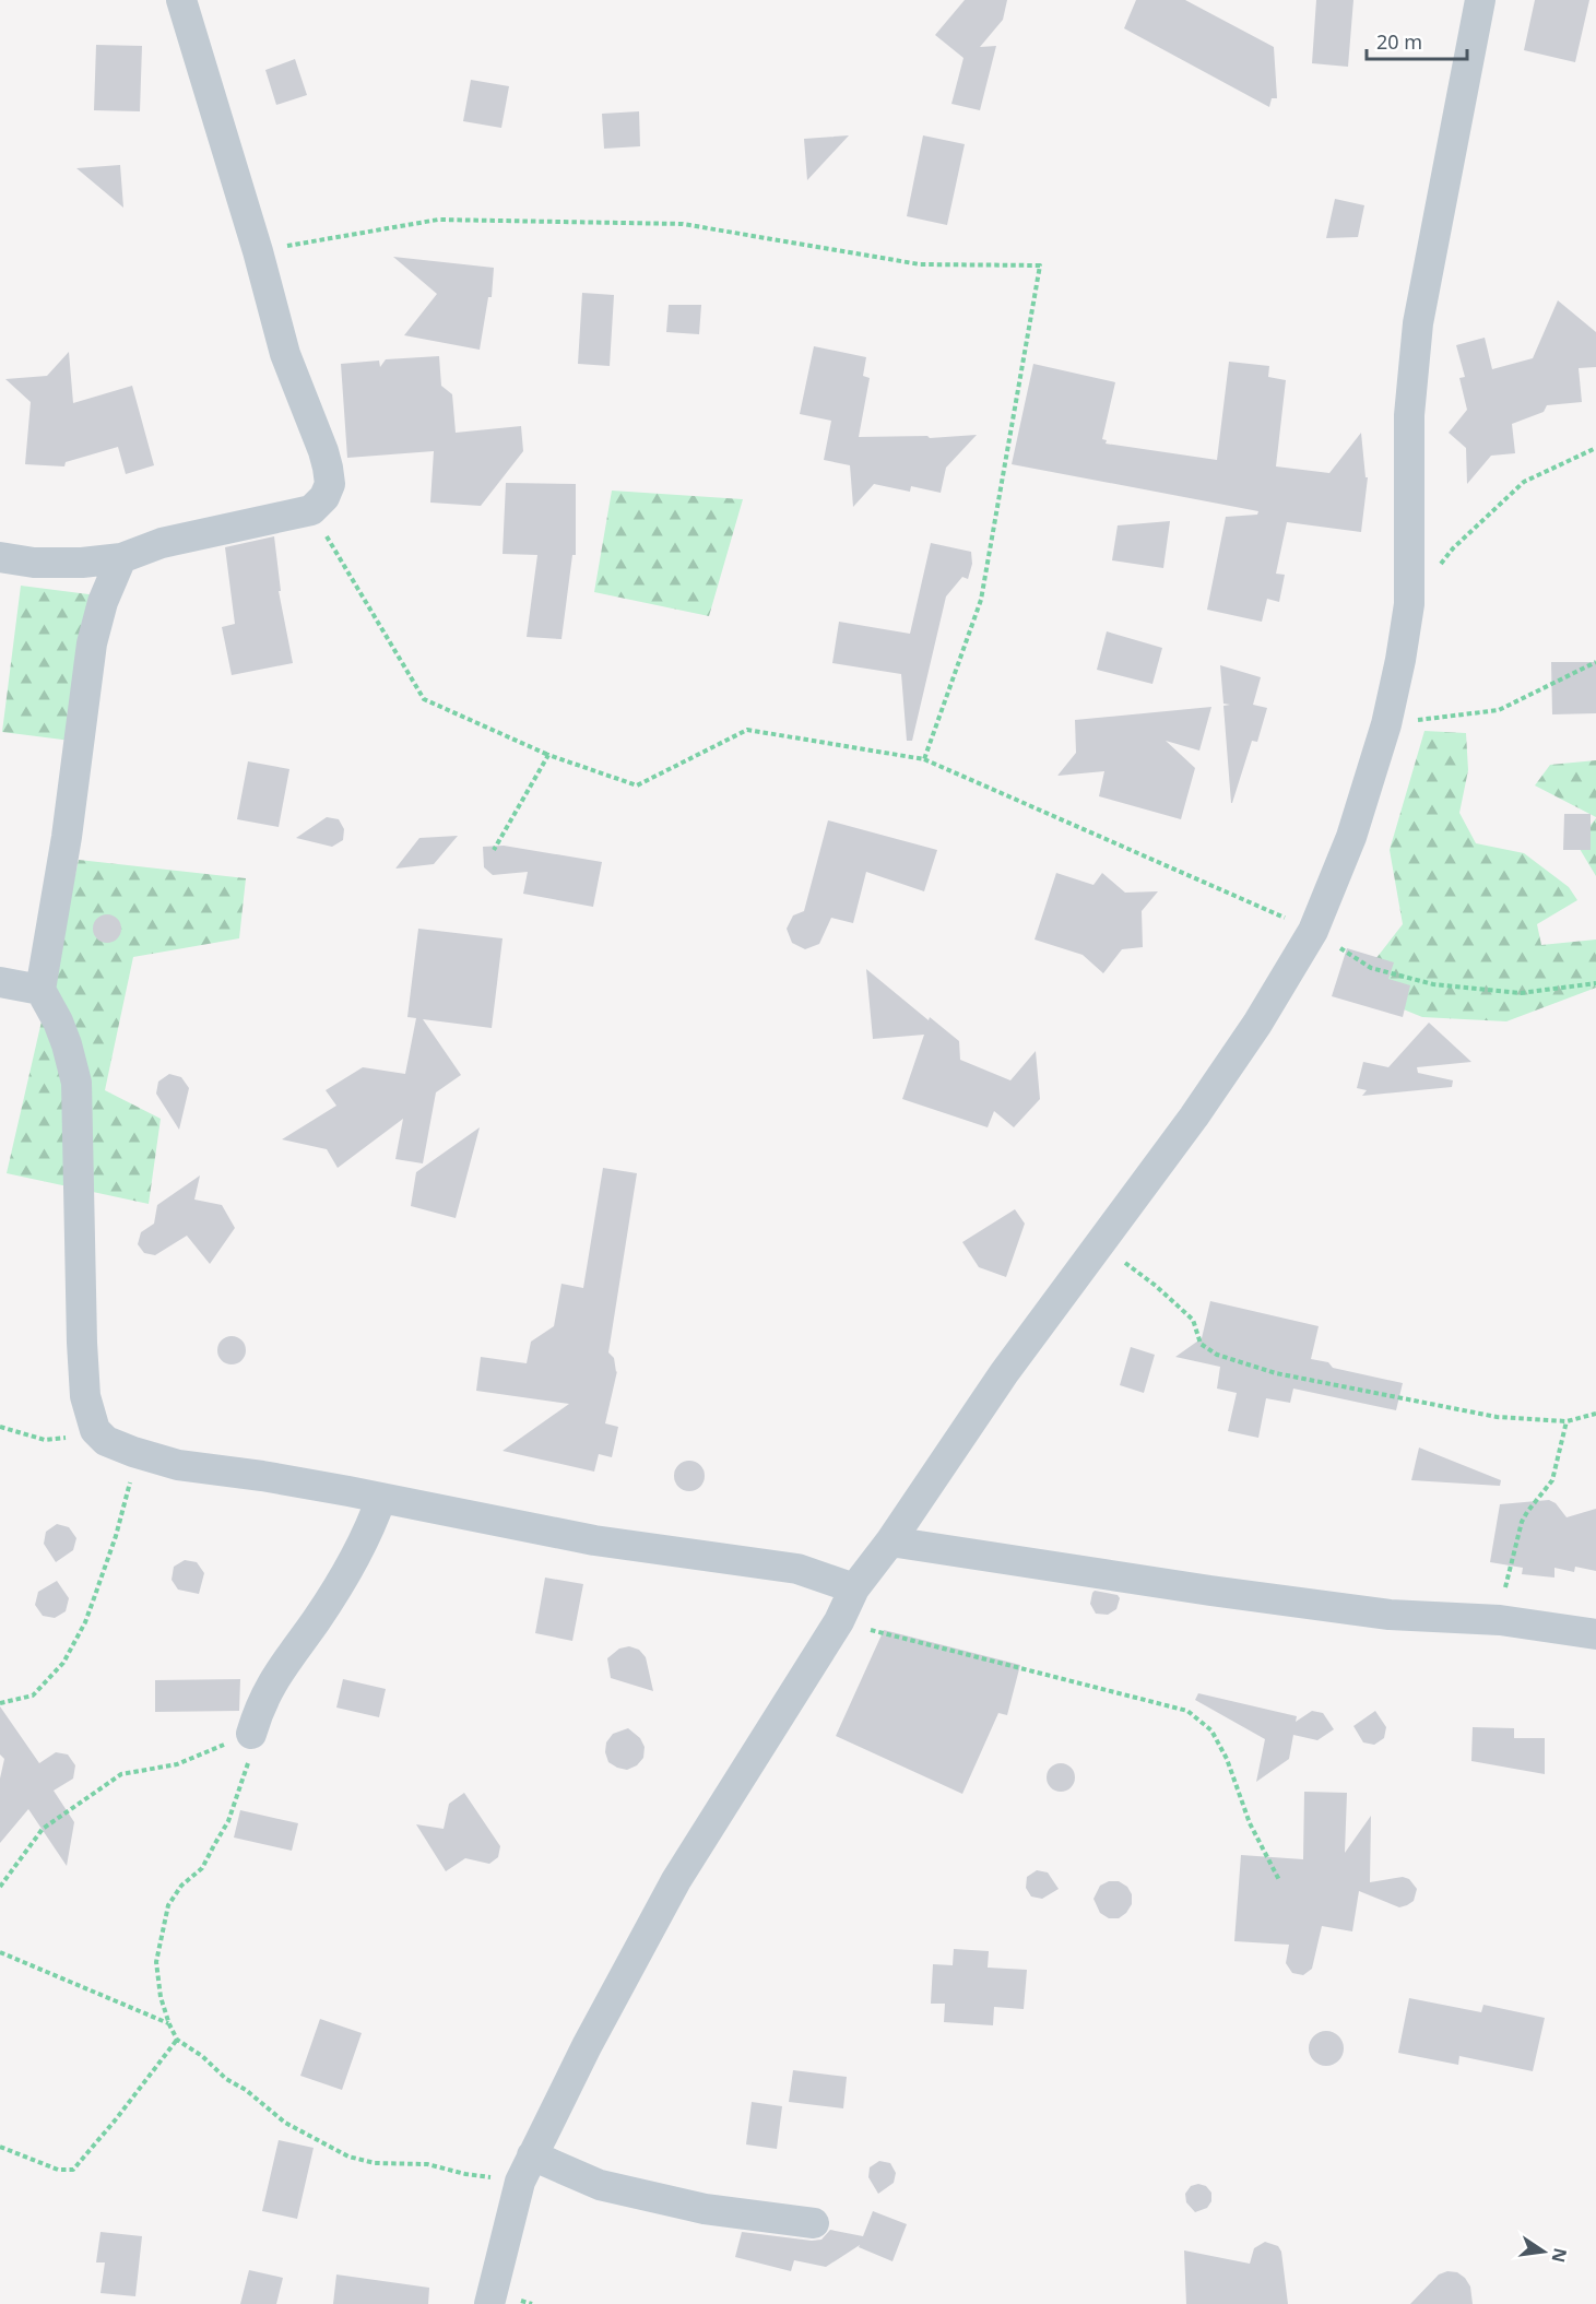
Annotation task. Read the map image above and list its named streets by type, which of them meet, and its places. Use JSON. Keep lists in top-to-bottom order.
{
  "scale_bar": "20 m",
  "north": "right"
}
